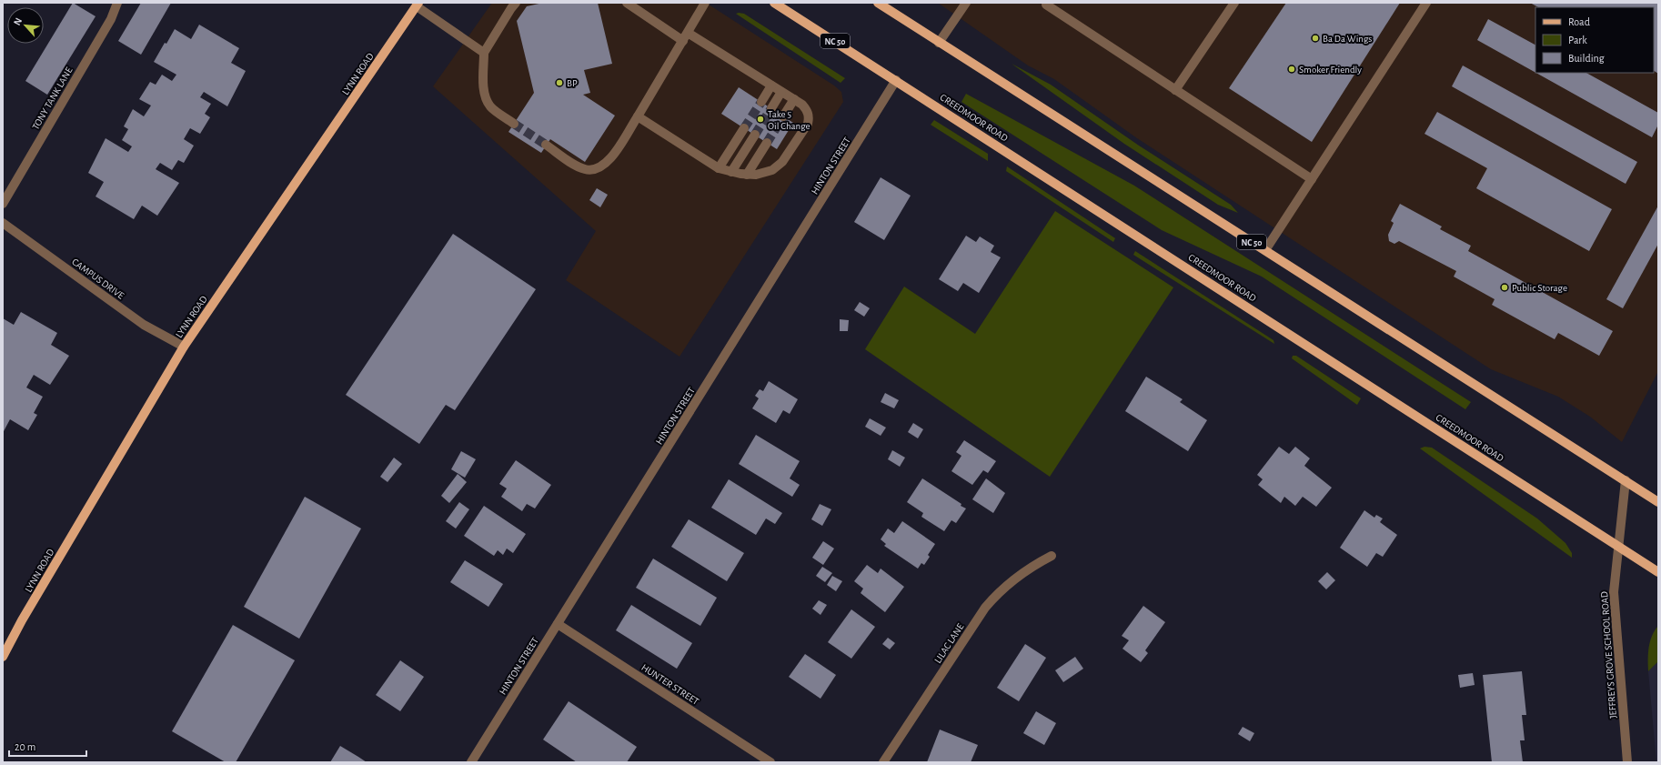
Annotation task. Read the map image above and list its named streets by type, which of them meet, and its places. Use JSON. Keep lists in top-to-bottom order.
{
  "streets": {
    "main road": ["NC 50", "LYNN ROAD", "CREEDMOOR ROAD"],
    "street": [
      "TONY TANK LANE",
      "HINTON STREET",
      "CAMPUS DRIVE",
      "LILAC LANE",
      "JEFFREYS GROVE SCHOOL ROAD",
      "HUNTER STREET"
    ]
  },
  "crossings": [
    ["NC 50", "JEFFREYS GROVE SCHOOL ROAD"],
    ["LYNN ROAD", "CAMPUS DRIVE"],
    ["CREEDMOOR ROAD", "HINTON STREET"],
    ["CREEDMOOR ROAD", "JEFFREYS GROVE SCHOOL ROAD"],
    ["HINTON STREET", "HUNTER STREET"]
  ],
  "places": [
    "Ba Da Wings",
    "Smoker Friendly",
    "BP",
    "Take 5 Oil Change",
    "Public Storage"
  ],
  "legend": ["Road", "Park", "Building"],
  "scale_bar": "20 m",
  "north": "top left"
}
